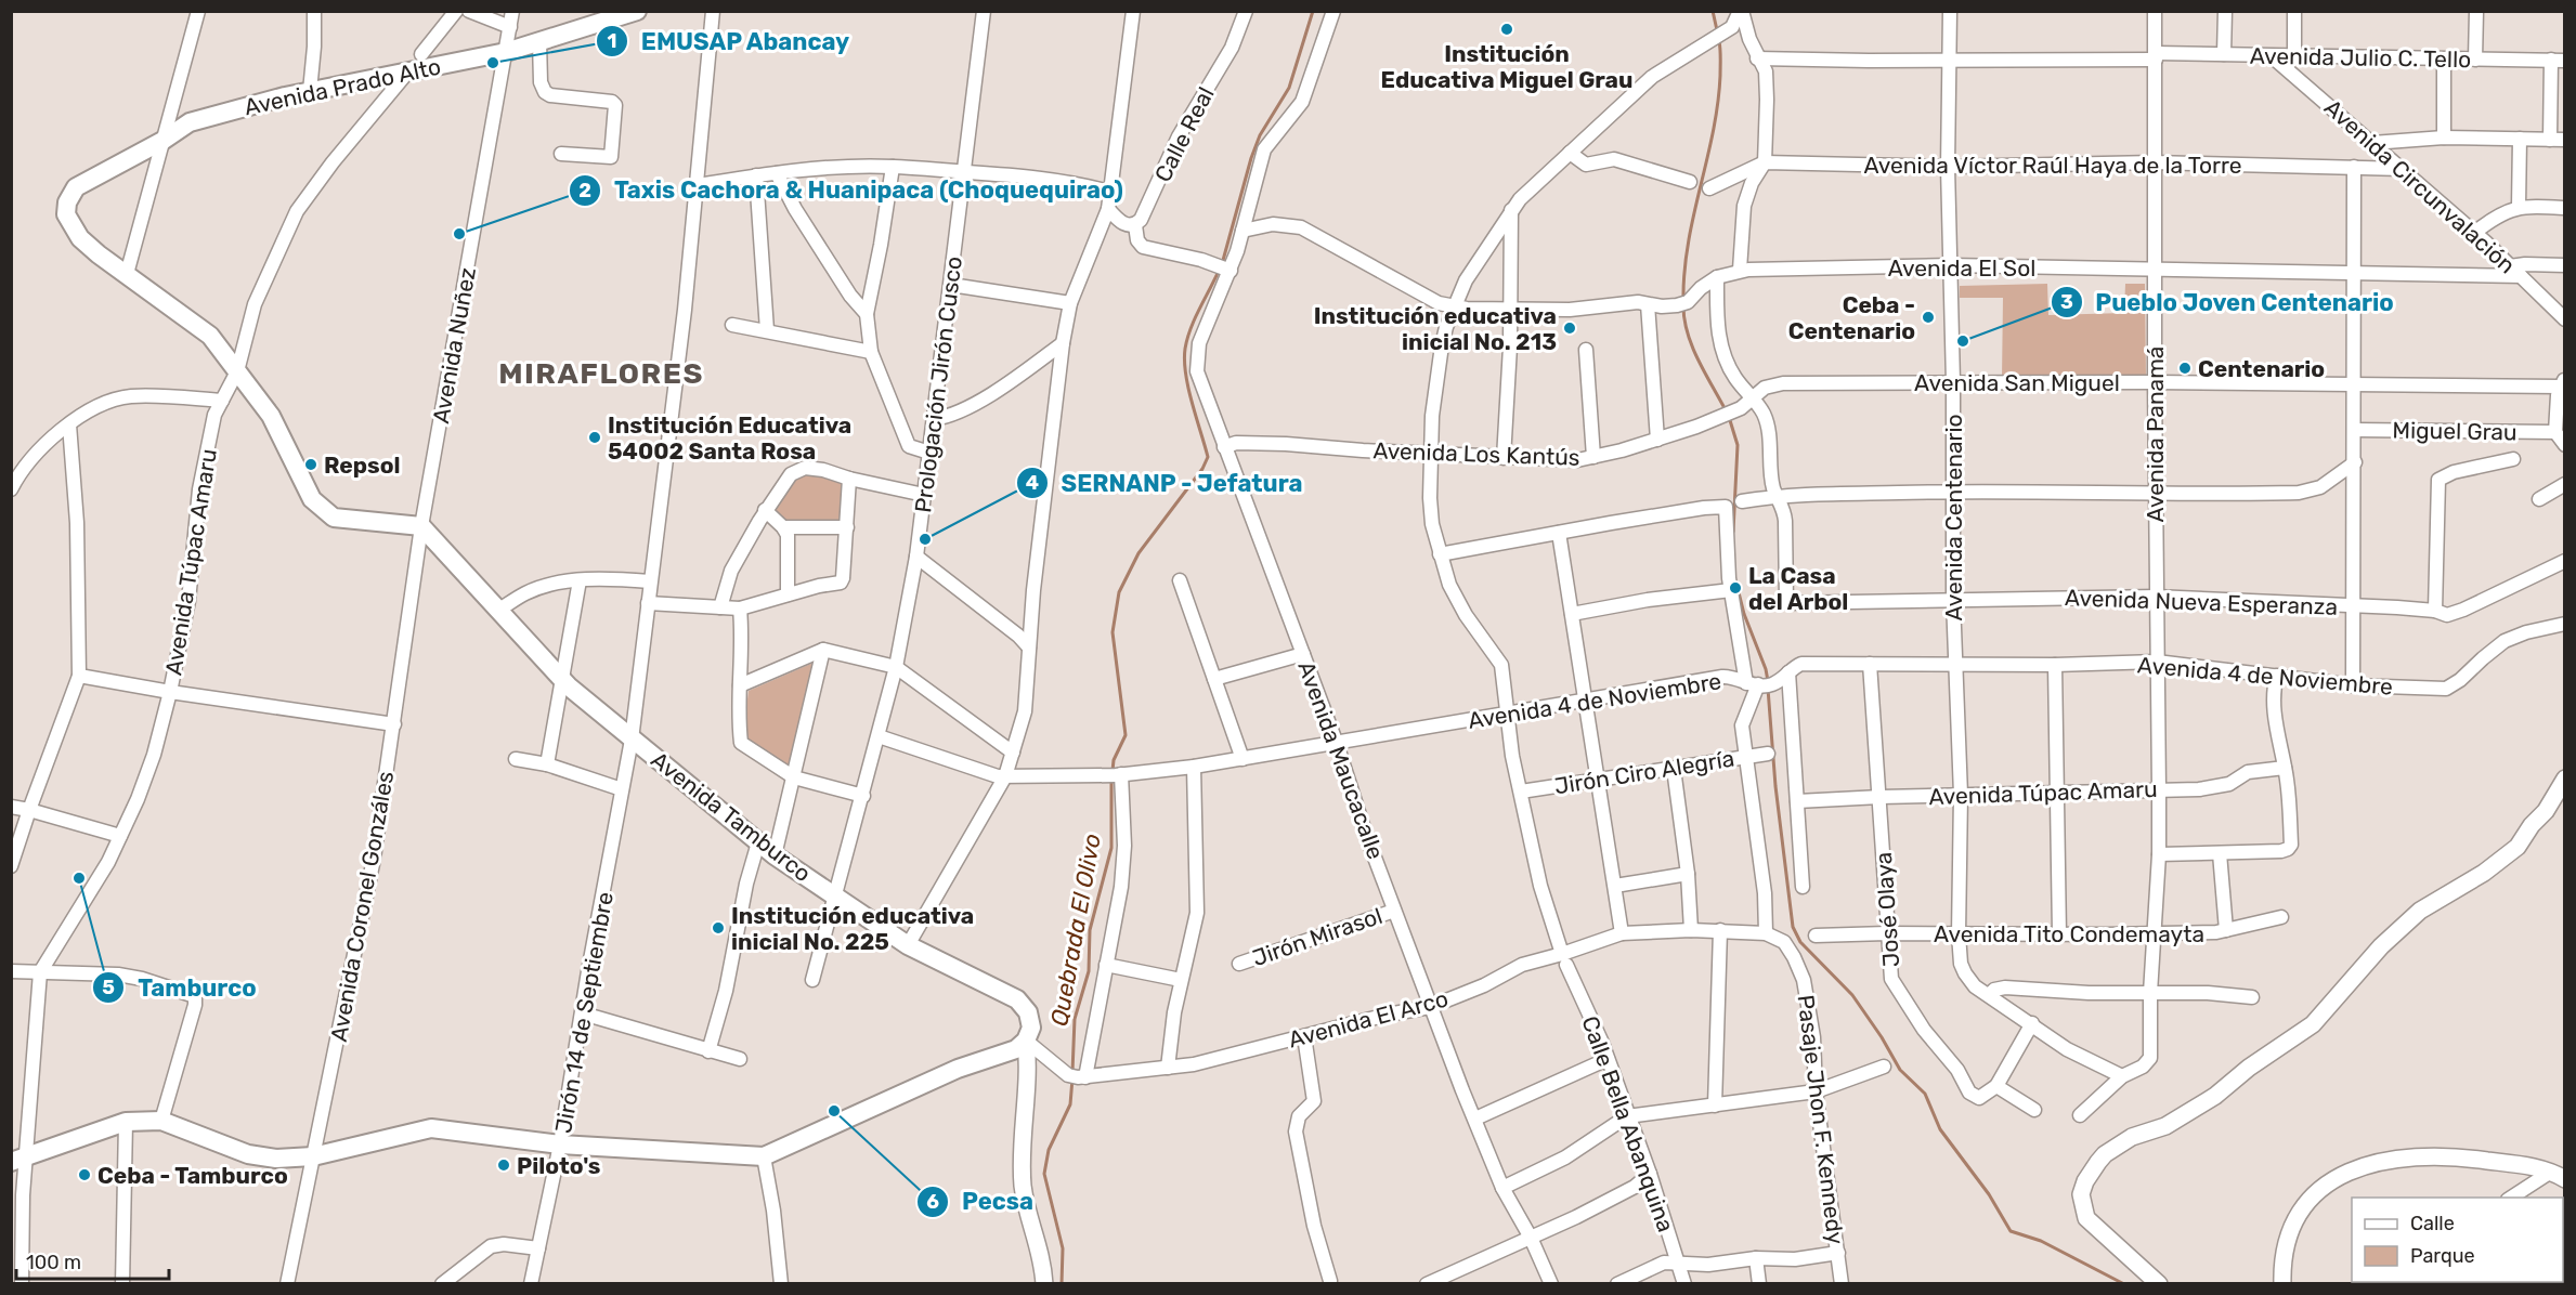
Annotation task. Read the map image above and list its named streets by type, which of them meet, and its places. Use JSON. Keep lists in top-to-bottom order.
{
  "streets": {
    "highway": ["Avenida Prado Alto", "Avenida Tamburco"],
    "street": [
      "Avenida Julio C. Tello",
      "Calle Real",
      "Avenida Víctor Raúl Haya de la Torre",
      "Avenida Circunvalación",
      "Avenida El Sol",
      "Avenida Nuñez",
      "Avenida San Miguel",
      "Prologación Jirón Cusco",
      "Miguel Grau",
      "Avenida Panamá",
      "Avenida Los Kantús",
      "Avenida Centenario",
      "Avenida Túpac Amaru",
      "Avenida Nueva Esperanza",
      "Avenida 4 de Noviembre",
      "Avenida Maucacalle",
      "Jirón Ciro Alegría",
      "Avenida Coronel Gonzáles",
      "José Olaya",
      "Avenida Tito Condemayta",
      "Jirón Mirasol",
      "Jirón 14 de Septiembre",
      "Avenida El Arco",
      "Pasaje Jhon F. Kennedy",
      "Calle Bella Abanquina"
    ]
  },
  "crossings": [
    ["Avenida Julio C. Tello", "Avenida Circunvalación"],
    ["Avenida Julio C. Tello", "Avenida Panamá"],
    ["Avenida Julio C. Tello", "Avenida Centenario"],
    ["Avenida Prado Alto", "Avenida Nuñez"],
    ["Avenida Prado Alto", "Avenida Túpac Amaru"],
    ["Avenida Víctor Raúl Haya de la Torre", "Avenida Circunvalación"],
    ["Avenida Víctor Raúl Haya de la Torre", "Avenida Panamá"],
    ["Avenida Víctor Raúl Haya de la Torre", "Avenida Centenario"],
    ["Avenida Circunvalación", "Avenida El Sol"],
    ["Avenida El Sol", "Avenida Panamá"],
    ["Avenida El Sol", "Avenida Centenario"],
    ["Avenida Nuñez", "Avenida Tamburco"],
    ["Avenida Nuñez", "Avenida Coronel Gonzáles"],
    ["Avenida San Miguel", "Avenida Panamá"],
    ["Avenida San Miguel", "Avenida Los Kantús"],
    ["Avenida San Miguel", "Avenida Centenario"],
    ["Prologación Jirón Cusco", "Avenida 4 de Noviembre"],
    ["Prologación Jirón Cusco", "Avenida Tamburco"],
    ["Avenida Panamá", "Avenida Centenario"],
    ["Avenida Panamá", "Avenida Túpac Amaru"],
    ["Avenida Panamá", "Avenida Nueva Esperanza"],
    ["Avenida Panamá", "Avenida 4 de Noviembre"],
    ["Avenida Panamá", "Avenida Tito Condemayta"],
    ["Avenida Los Kantús", "Avenida Maucacalle"],
    ["Avenida Los Kantús", "Calle Bella Abanquina"],
    ["Avenida Centenario", "Avenida Túpac Amaru"],
    ["Avenida Centenario", "Avenida Nueva Esperanza"],
    ["Avenida Centenario", "Avenida 4 de Noviembre"],
    ["Avenida Centenario", "Avenida Tito Condemayta"],
    ["Avenida Túpac Amaru", "José Olaya"],
    ["Avenida 4 de Noviembre", "Avenida Maucacalle"],
    ["Avenida 4 de Noviembre", "José Olaya"],
    ["Avenida 4 de Noviembre", "Calle Bella Abanquina"],
    ["Avenida Maucacalle", "Jirón Mirasol"],
    ["Avenida Maucacalle", "Avenida El Arco"],
    ["Jirón Ciro Alegría", "Calle Bella Abanquina"],
    ["Avenida Tamburco", "Avenida Coronel Gonzáles"],
    ["Avenida Tamburco", "Jirón 14 de Septiembre"],
    ["José Olaya", "Avenida Tito Condemayta"],
    ["Avenida El Arco", "Pasaje Jhon F. Kennedy"],
    ["Avenida El Arco", "Calle Bella Abanquina"]
  ],
  "districts": ["MIRAFLORES"],
  "water": ["Quebrada El Olivo"],
  "places": [
    "Institución Educativa Miguel Grau",
    "EMUSAP Abancay",
    "Taxis Cachora & Huanipaca (Choquequirao)",
    "Ceba - Centenario",
    "Institución educativa inicial No. 213",
    "Pueblo Joven Centenario",
    "Centenario",
    "Institución Educativa 54002 Santa Rosa",
    "Repsol",
    "SERNANP - Jefatura",
    "La Casa del Arbol",
    "Tamburco",
    "Institución educativa inicial No. 225",
    "Pecsa",
    "Piloto's",
    "Ceba - Tamburco"
  ],
  "legend": ["Calle", "Parque"],
  "scale_bar": "100 m"
}
